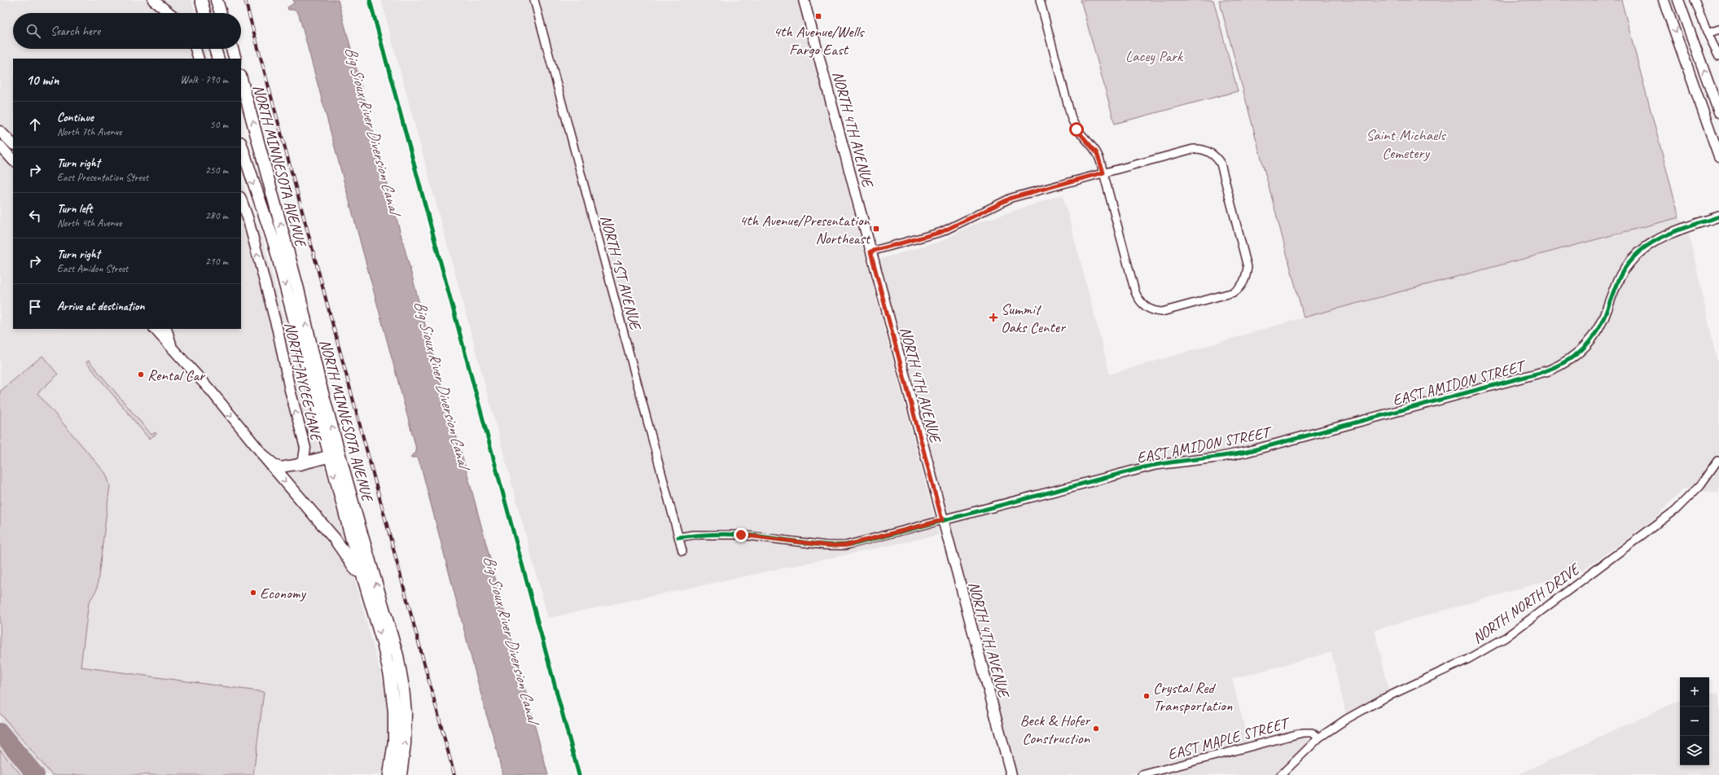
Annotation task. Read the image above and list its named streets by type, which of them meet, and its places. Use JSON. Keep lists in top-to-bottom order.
{
  "streets": {
    "main road": ["NORTH 4TH AVENUE", "NORTH MINNESOTA AVENUE", "NORTH JAYCEE LANE"],
    "street": [
      "NORTH 1ST AVENUE",
      "EAST AMIDON STREET",
      "NORTH NORTH DRIVE",
      "EAST MAPLE STREET"
    ]
  },
  "crossings": [
    ["NORTH 4TH AVENUE", "EAST AMIDON STREET"],
    ["NORTH 1ST AVENUE", "EAST AMIDON STREET"],
    ["NORTH NORTH DRIVE", "EAST MAPLE STREET"]
  ],
  "one_way": ["NORTH JAYCEE LANE"],
  "water": ["Big Sioux River Diversion Canal"],
  "parks": ["Lacey Park", "Saint Michaels Cemetery"],
  "places": {
    "transit": ["4th Avenue/Wells Fargo East", "4th Avenue/Presentation Northeast"],
    "health": ["Summit Oaks Center"],
    "other": [
      "Rental Car",
      "Economy",
      "Crystal Red Transportation",
      "Beck & Hofer Construction"
    ]
  },
  "page": {
    "search": "Search here",
    "heading": ["10 min", "Walk · 790 m"],
    "list": [
      ["Continue", "North 7th Avenue", "50 m"],
      ["Turn right", "East Presentation Street", "250 m"],
      ["Turn left", "North 4th Avenue", "280 m"],
      ["Turn right", "East Amidon Street", "210 m"],
      "Arrive at destination"
    ],
    "map_buttons": ["+", "−"]
  }
}
